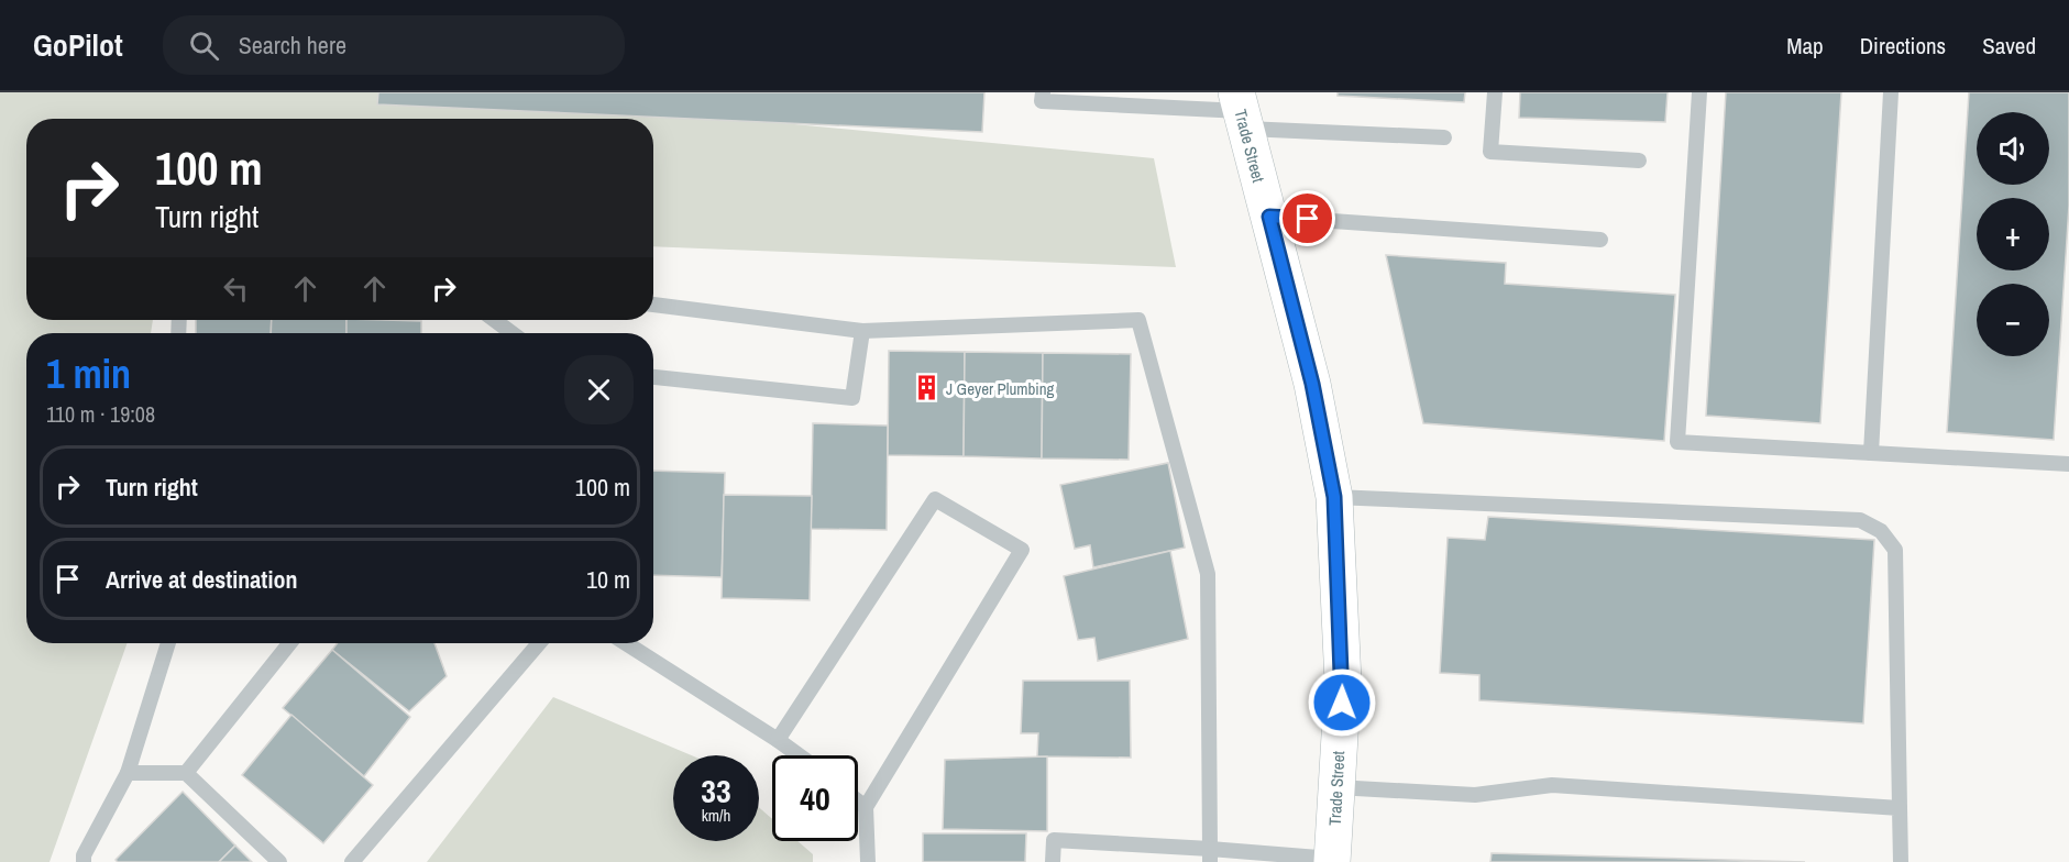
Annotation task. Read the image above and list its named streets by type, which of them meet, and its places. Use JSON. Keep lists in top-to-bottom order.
{
  "streets": {
    "street": ["Trade Street"]
  },
  "places": {
    "building": ["J Geyer Plumbing"]
  },
  "page": {
    "header": "GoPilot",
    "search": "Search here",
    "nav": ["Map", "Directions", "Saved"],
    "map_buttons": ["+", "−"],
    "turn": ["100 m", "Turn right"],
    "heading": ["1 min", "110 m · 19:08"],
    "list": [
      {
        "name": "Turn right",
        "value": "100 m"
      },
      {
        "name": "Arrive at destination",
        "value": "10 m"
      }
    ],
    "speed": "33 km/h",
    "limit": "40"
  }
}
